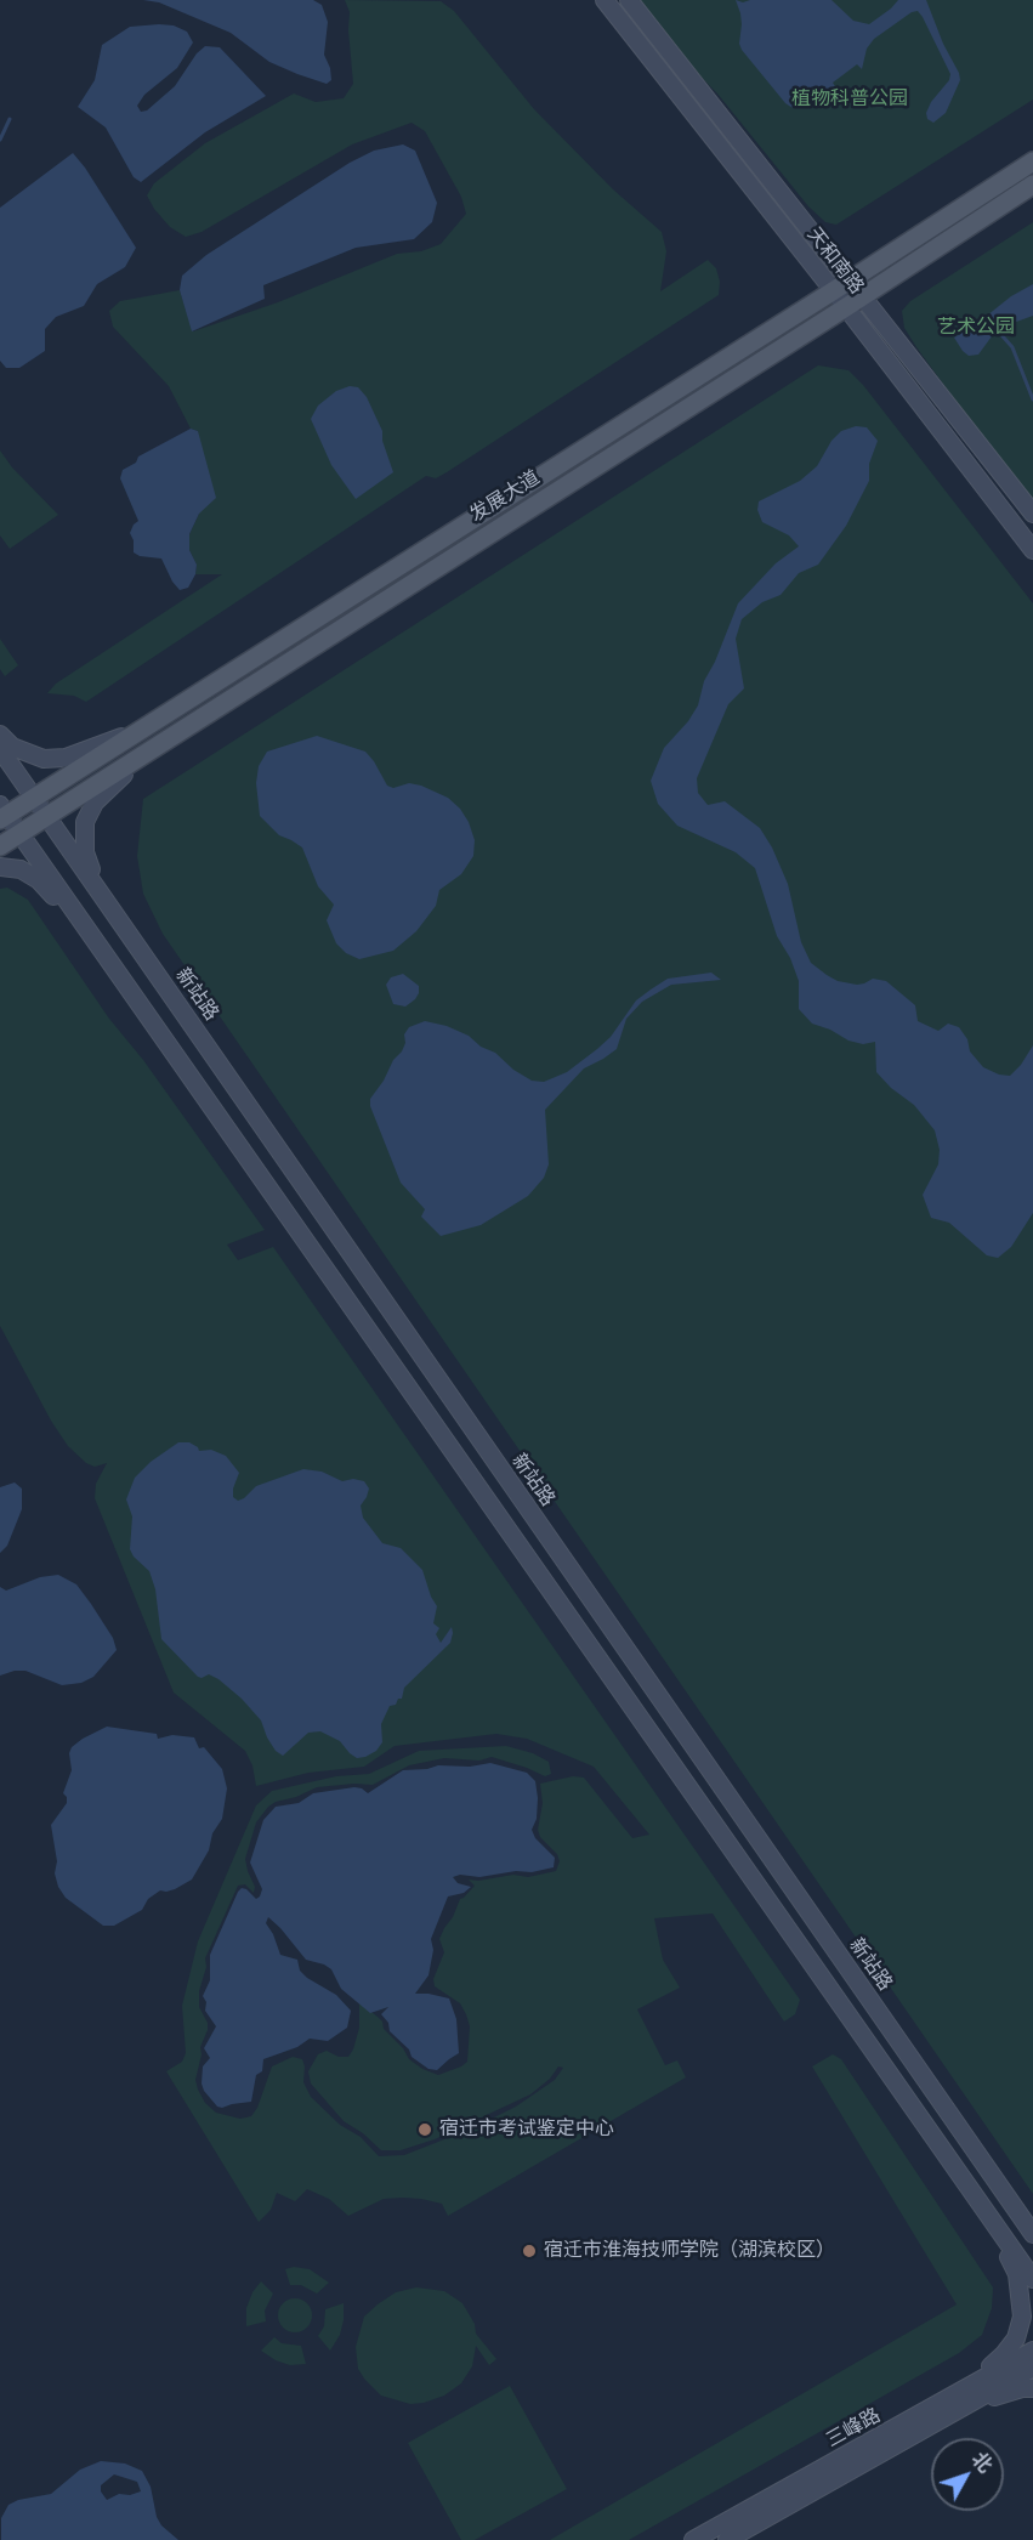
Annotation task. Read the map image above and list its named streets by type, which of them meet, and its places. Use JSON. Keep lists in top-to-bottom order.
{
  "streets": {
    "main road": ["发展大道"],
    "street": ["天和南路", "新站路", "三峰路"]
  },
  "crossings": [
    ["天和南路", "发展大道"],
    ["发展大道", "新站路"]
  ],
  "parks": ["植物科普公园", "艺术公园"],
  "places": ["宿迁市考试鉴定中心", "宿迁市淮海技师学院（湖滨校区）"],
  "north": "top right"
}
